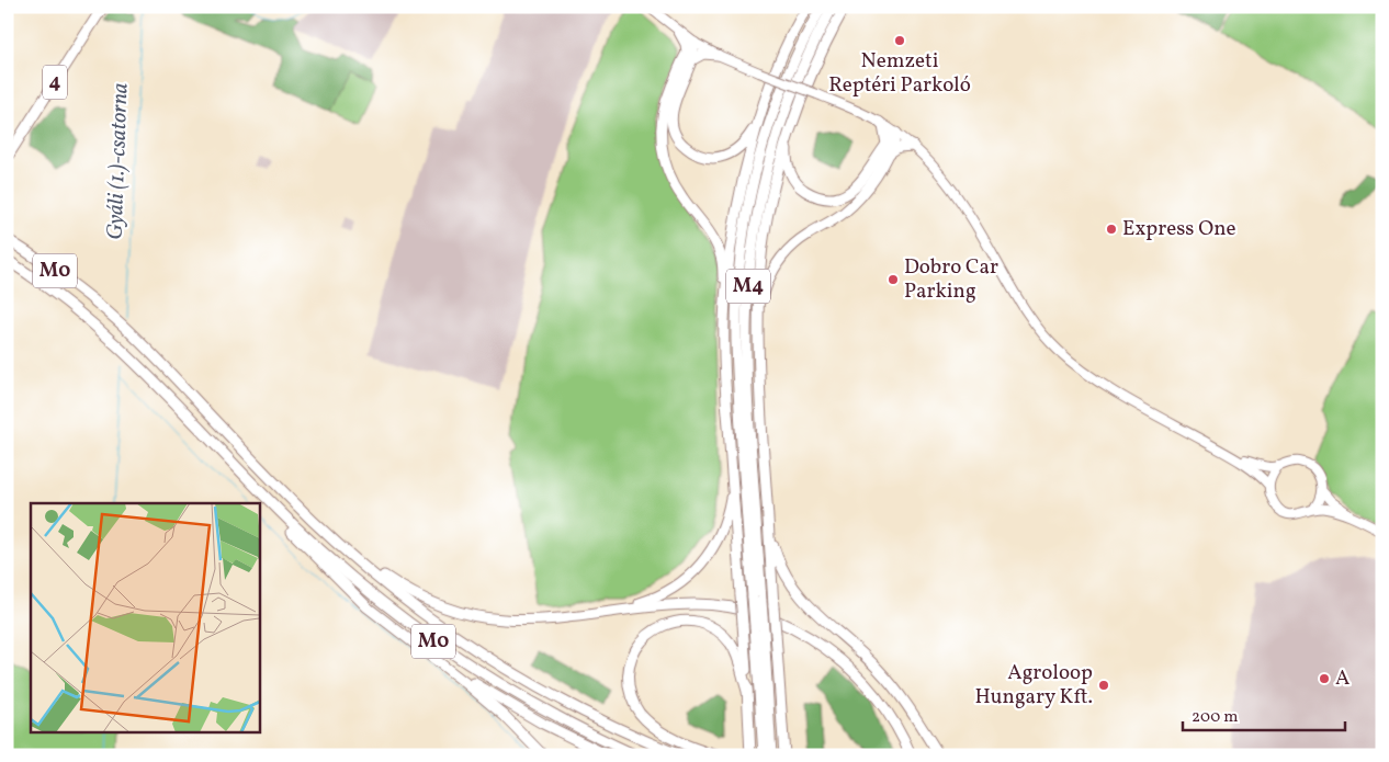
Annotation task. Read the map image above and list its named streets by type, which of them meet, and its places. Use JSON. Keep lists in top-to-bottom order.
{
  "streets": {
    "main road": ["4", "M0", "M4"]
  },
  "water": ["Gyáli (1.)-csatorna"],
  "places": [
    "Nemzeti Reptéri Parkoló",
    "Express One",
    "Dobro Car Parking",
    "A",
    "Agroloop Hungary Kft."
  ],
  "scale_bar": "200 m"
}
